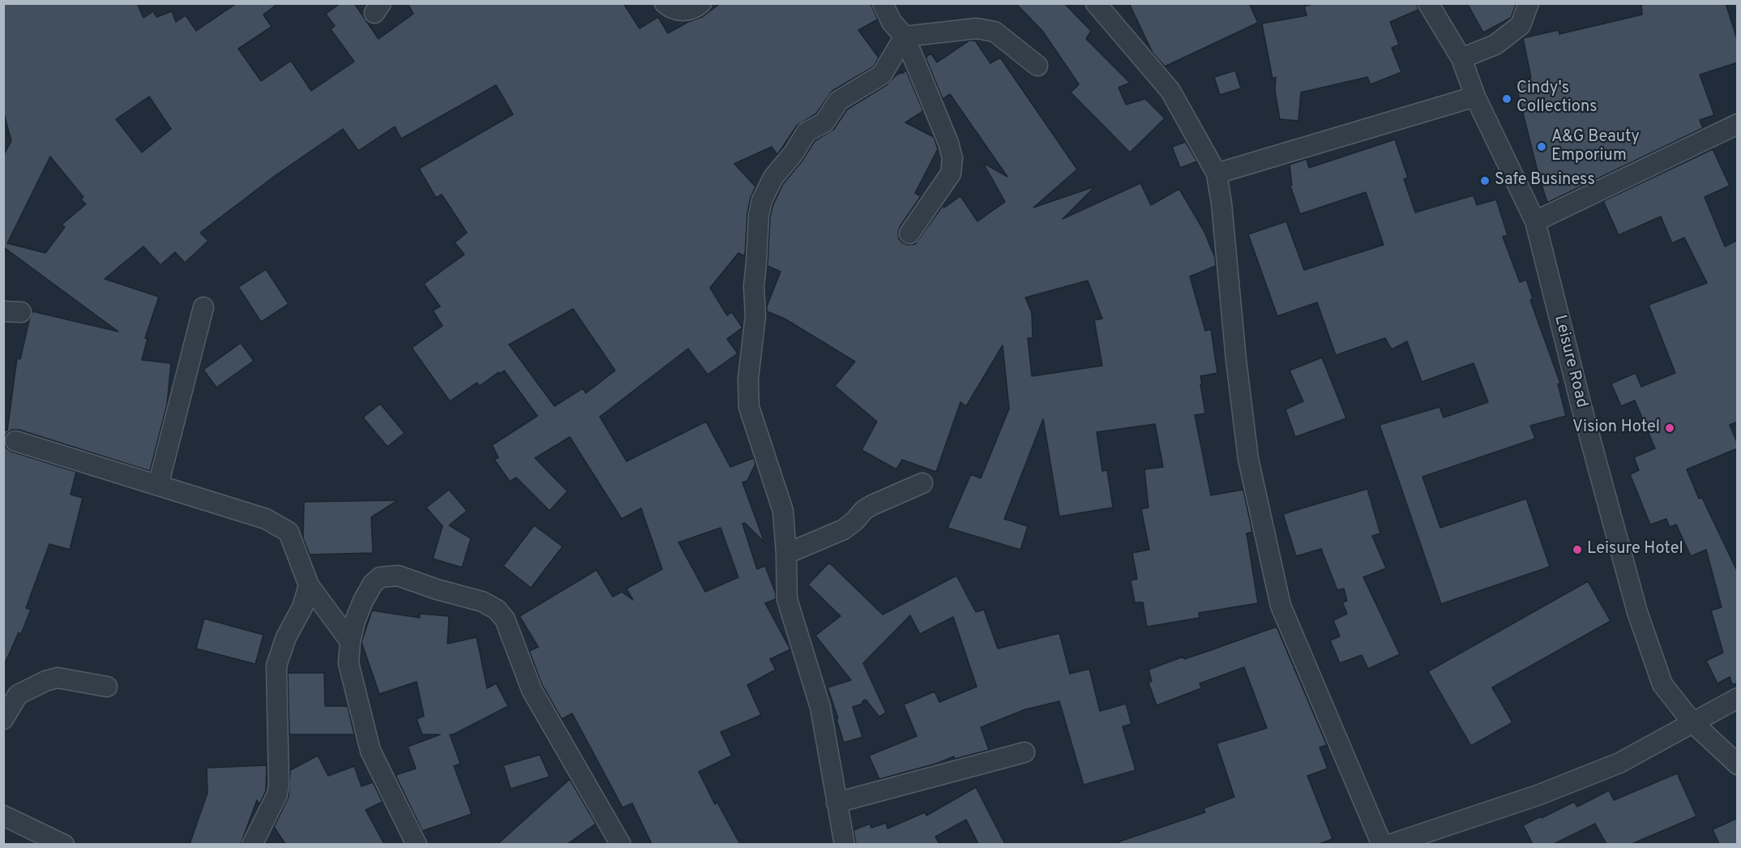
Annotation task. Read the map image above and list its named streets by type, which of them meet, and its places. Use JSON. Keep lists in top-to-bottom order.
{
  "streets": {
    "street": ["Leisure Road"]
  },
  "places": [
    "Cindy's Collections",
    "A&G Beauty Emporium",
    "Safe Business",
    "Vision Hotel",
    "Leisure Hotel"
  ]
}
